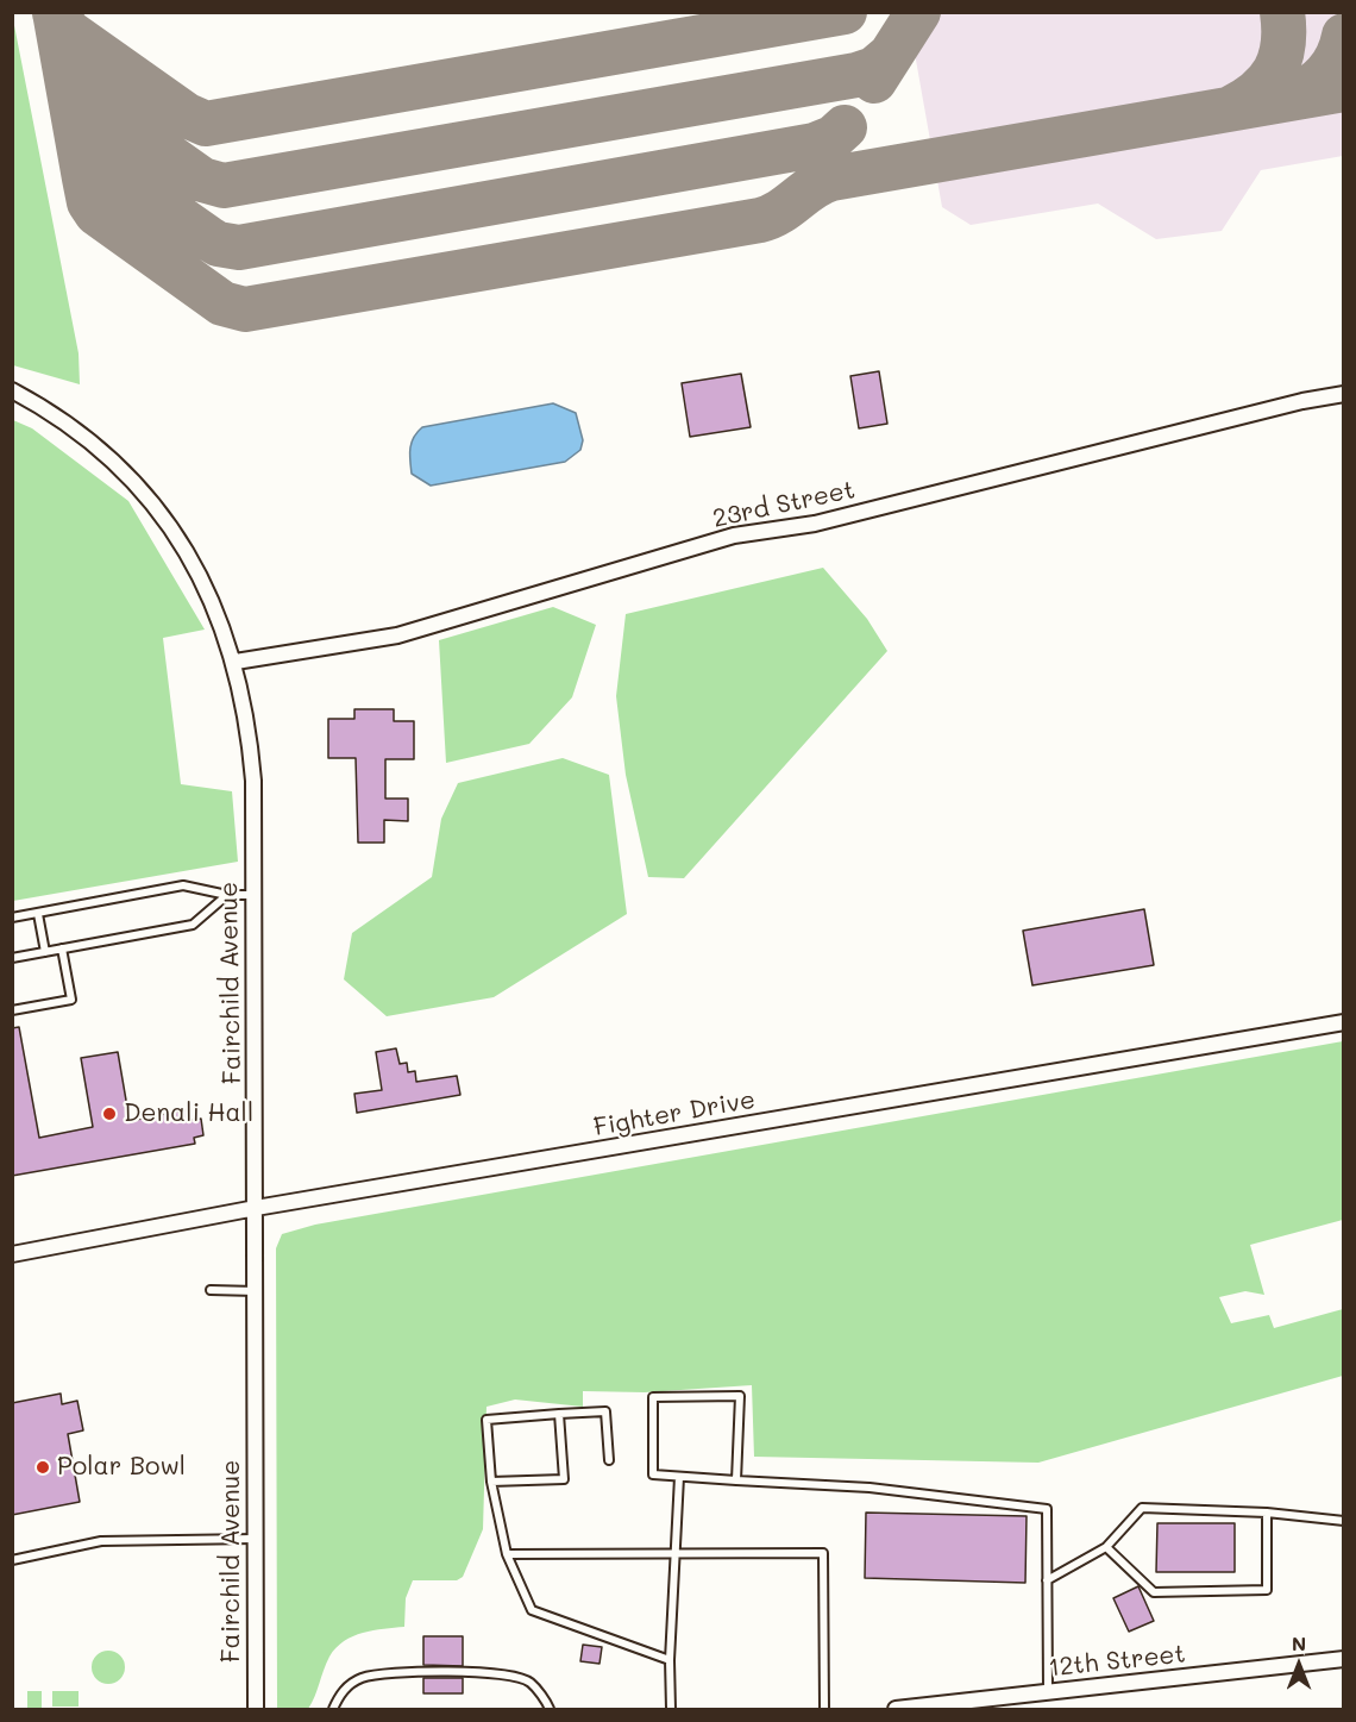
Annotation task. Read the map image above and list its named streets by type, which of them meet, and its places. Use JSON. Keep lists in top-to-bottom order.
{
  "streets": {
    "street": [
      "23rd Street",
      "Fairchild Avenue",
      "Fighter Drive",
      "12th Street"
    ]
  },
  "crossings": [
    ["23rd Street", "Fairchild Avenue"],
    ["Fairchild Avenue", "Fighter Drive"]
  ],
  "places": ["Denali Hall", "Polar Bowl"],
  "north": "top"
}
